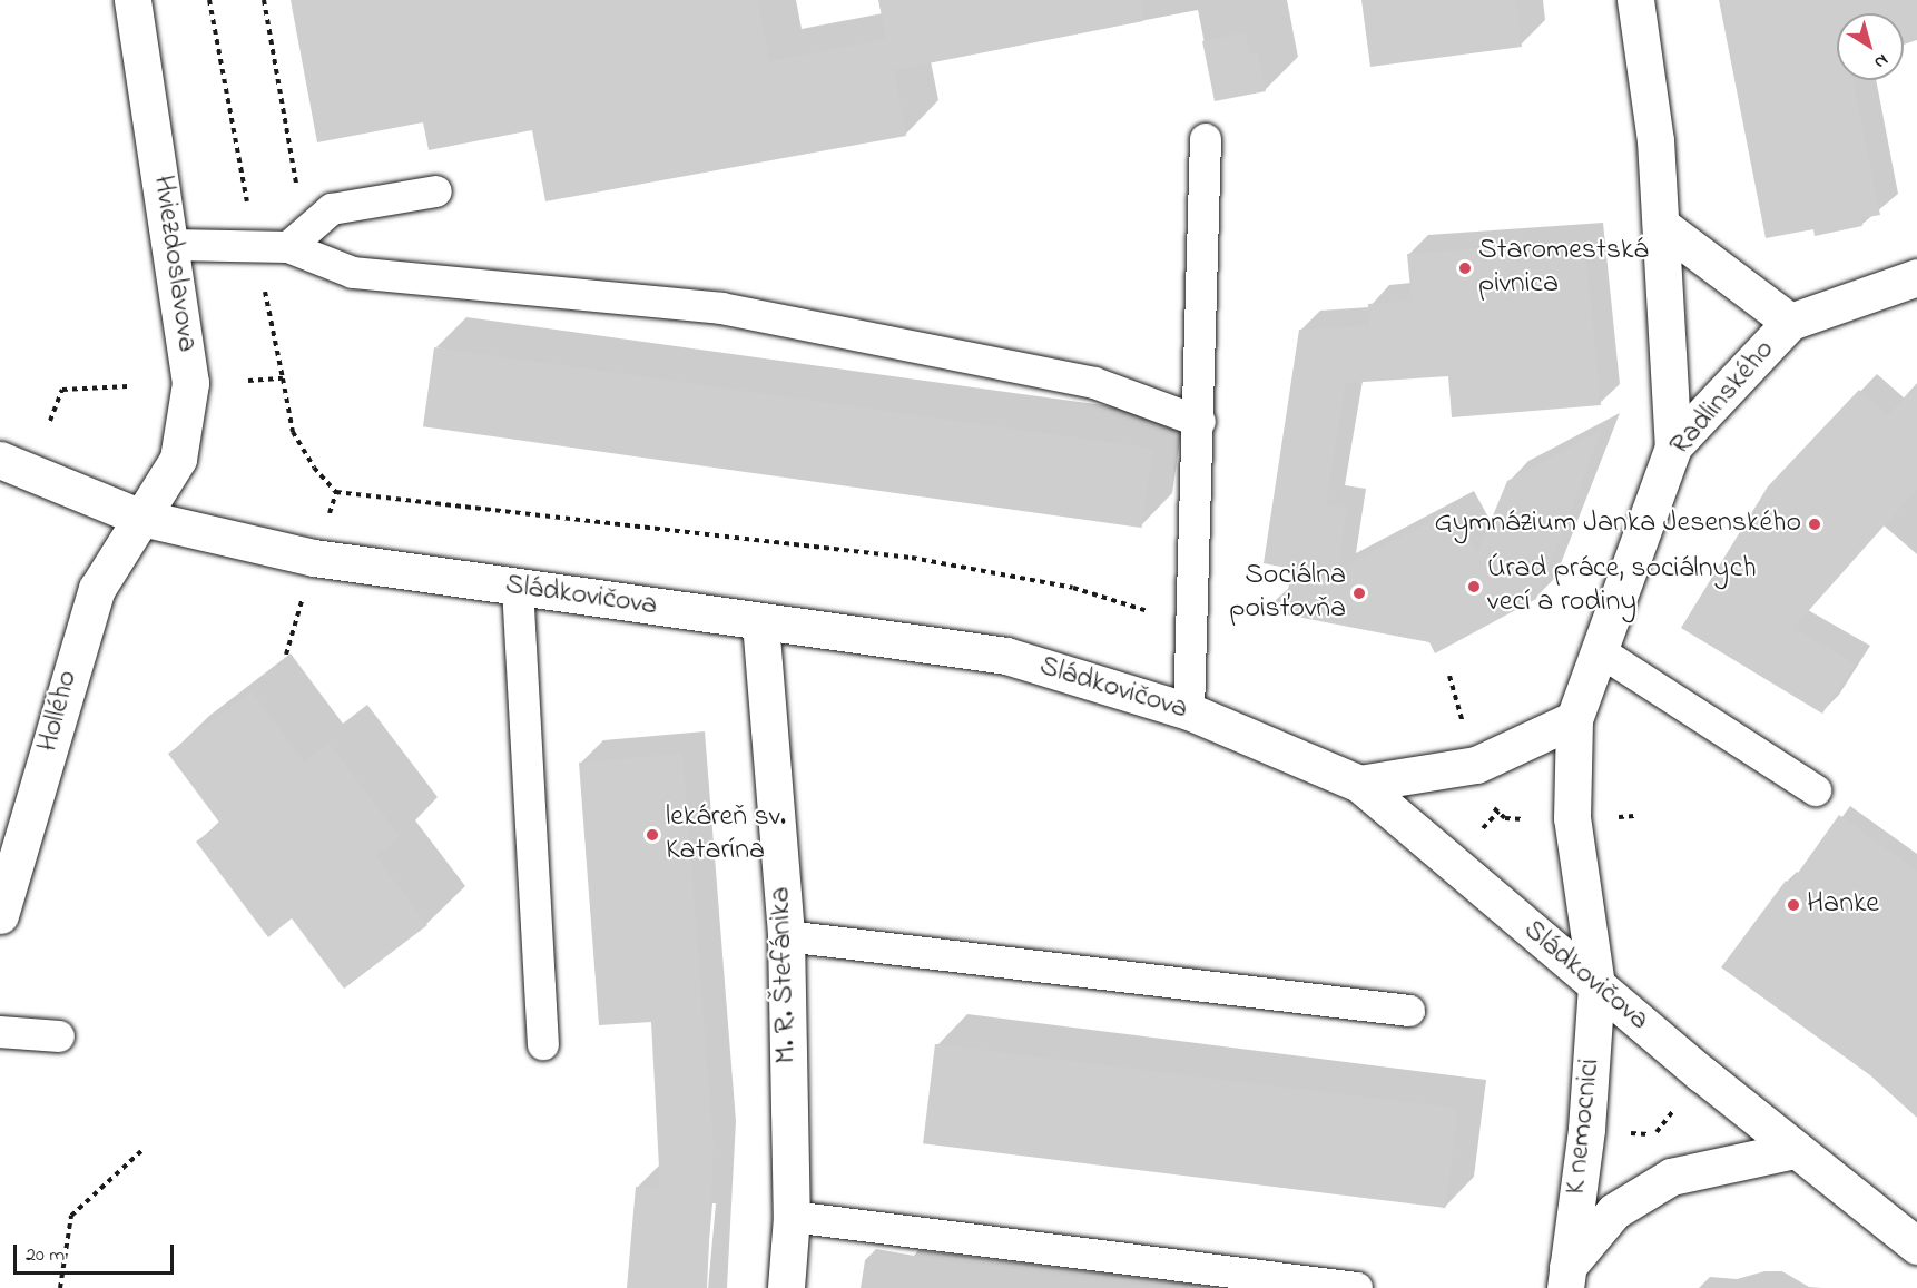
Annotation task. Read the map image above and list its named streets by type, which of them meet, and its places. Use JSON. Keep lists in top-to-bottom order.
{
  "streets": {
    "street": [
      "Hviezdoslavova",
      "Radlinského",
      "Sládkovičova",
      "Hollého",
      "M. R. Štefánika",
      "K nemocnici"
    ]
  },
  "crossings": [
    ["Hviezdoslavova", "Sládkovičova"],
    ["Hviezdoslavova", "Hollého"],
    ["Radlinského", "Sládkovičova"],
    ["Radlinského", "K nemocnici"],
    ["Sládkovičova", "Hollého"],
    ["Sládkovičova", "M. R. Štefánika"],
    ["Sládkovičova", "K nemocnici"]
  ],
  "places": [
    "Staromestská pivnica",
    "Gymnázium Janka Jesenského",
    "Úrad práce, sociálnych vecí a rodiny",
    "Sociálna poisťovňa",
    "lekáreň sv. Katarína",
    "Hanke"
  ],
  "scale_bar": "20 m",
  "north": "bottom right"
}
